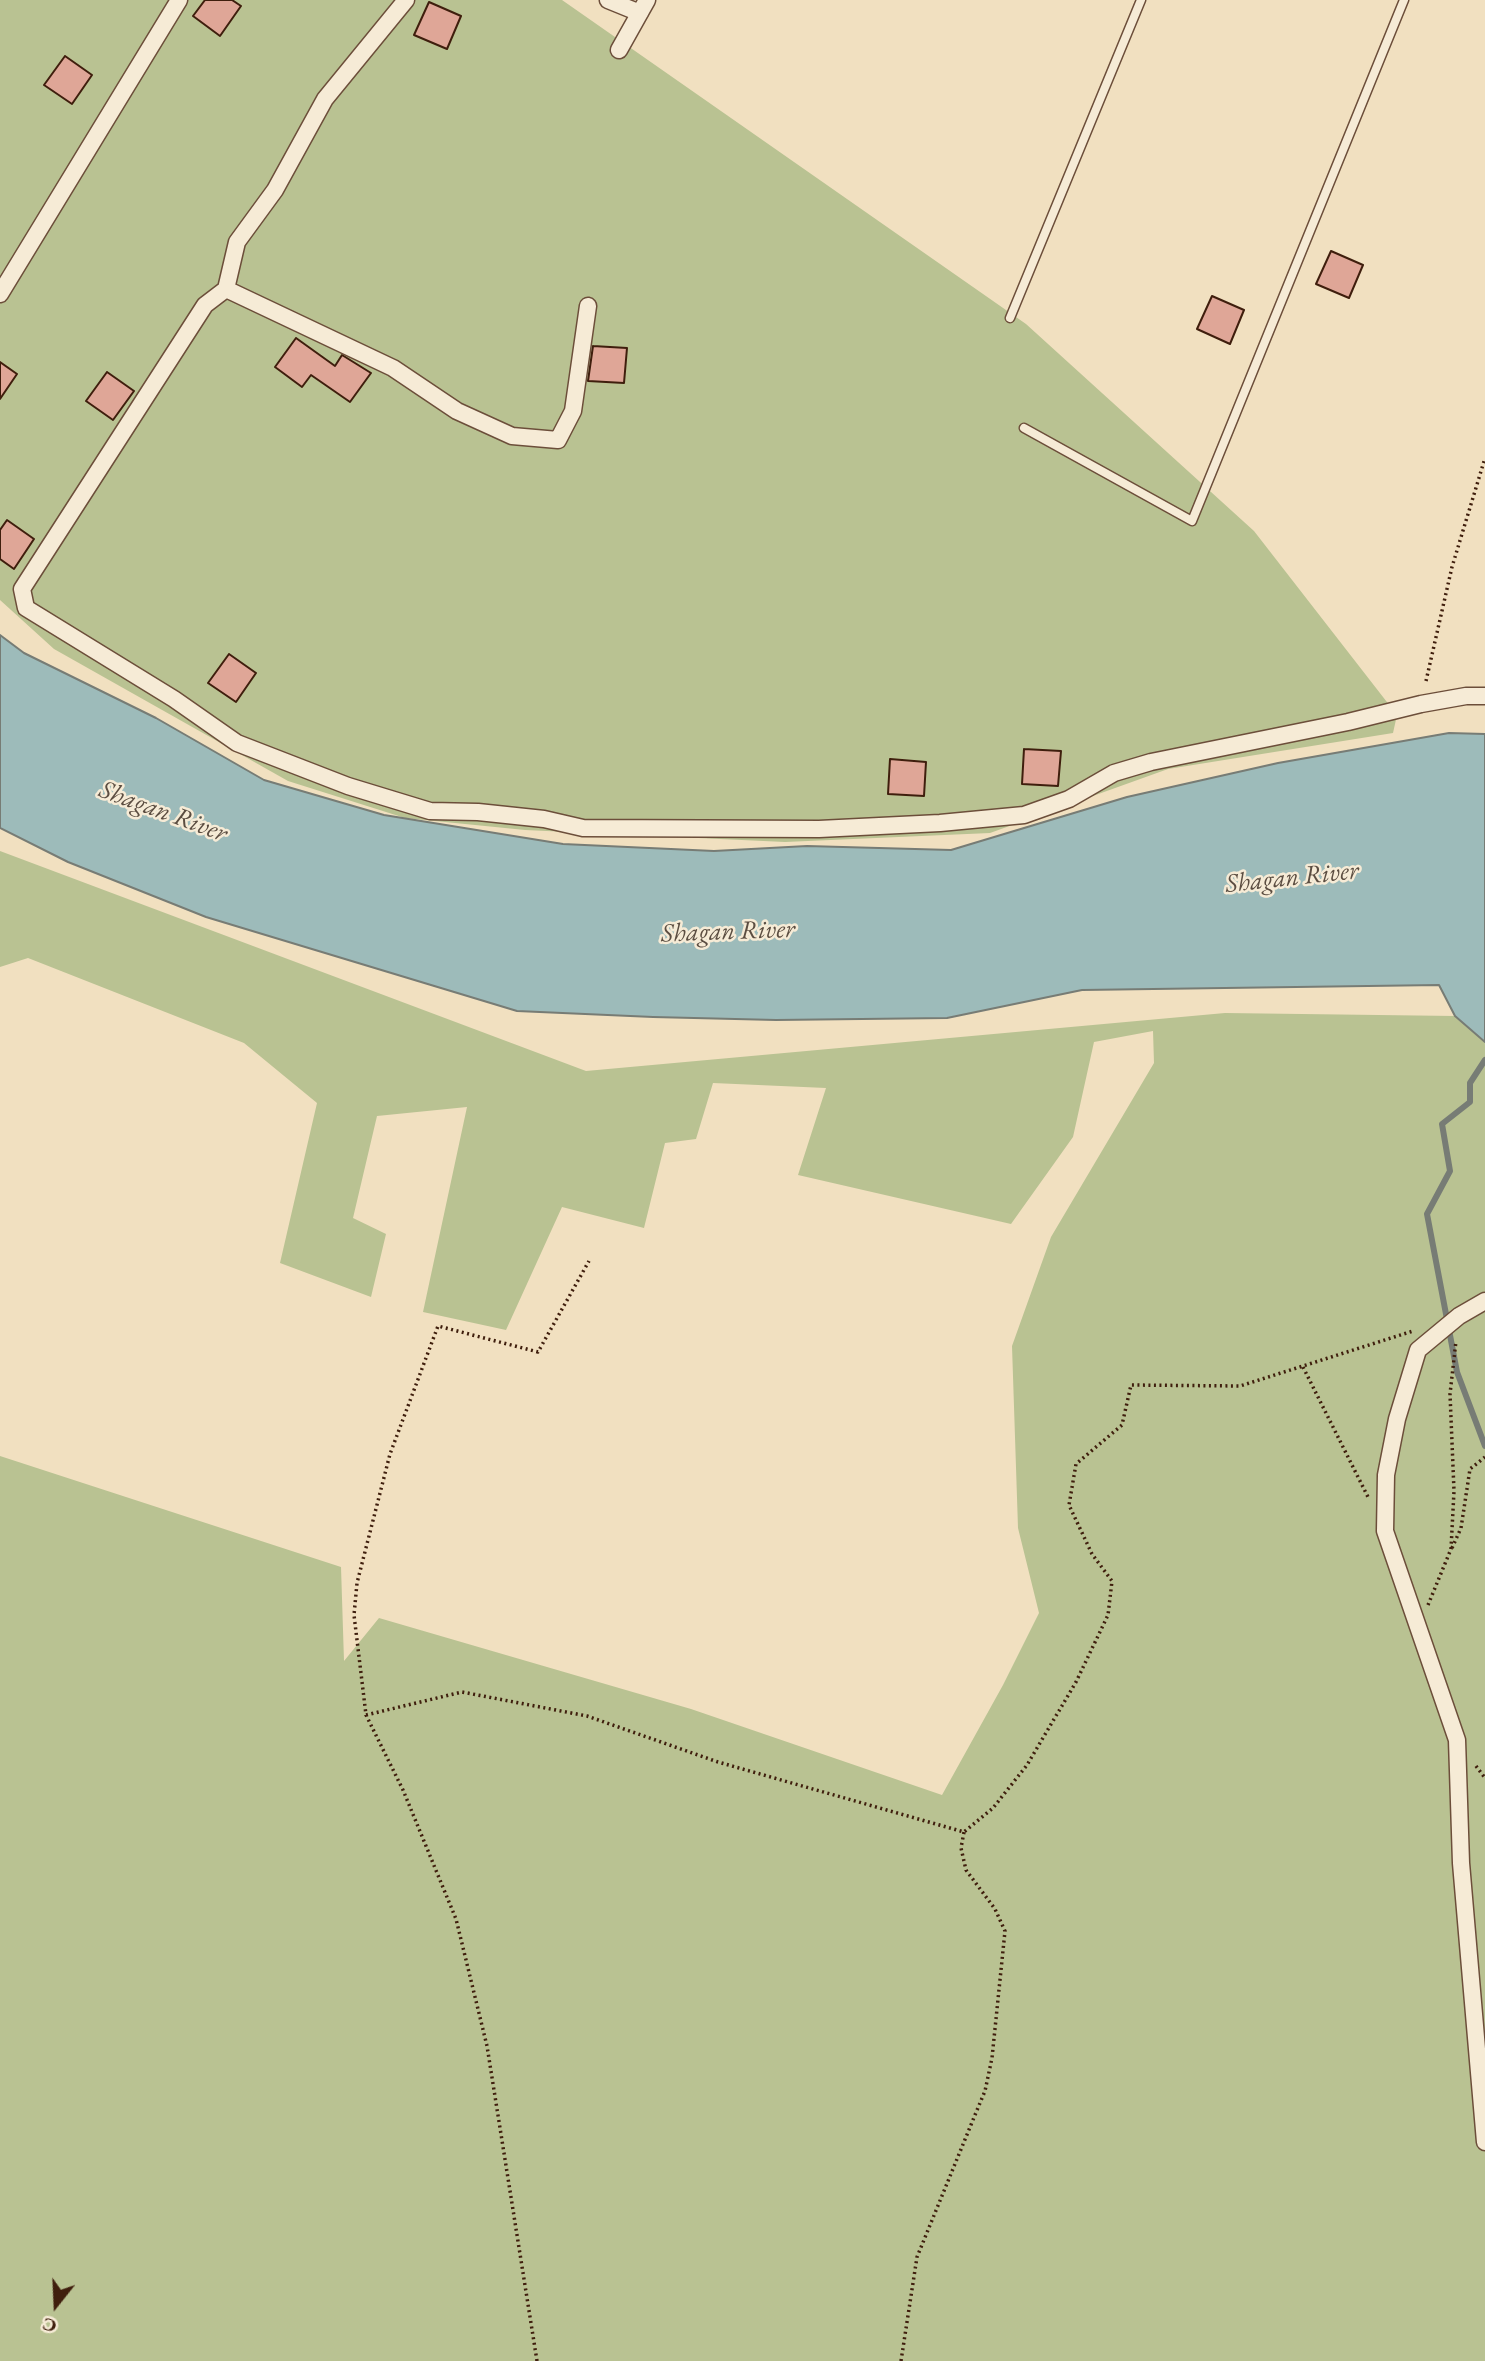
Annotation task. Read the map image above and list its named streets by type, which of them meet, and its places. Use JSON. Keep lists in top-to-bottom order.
{
  "water": ["Shagan River"],
  "north": "bottom"
}
